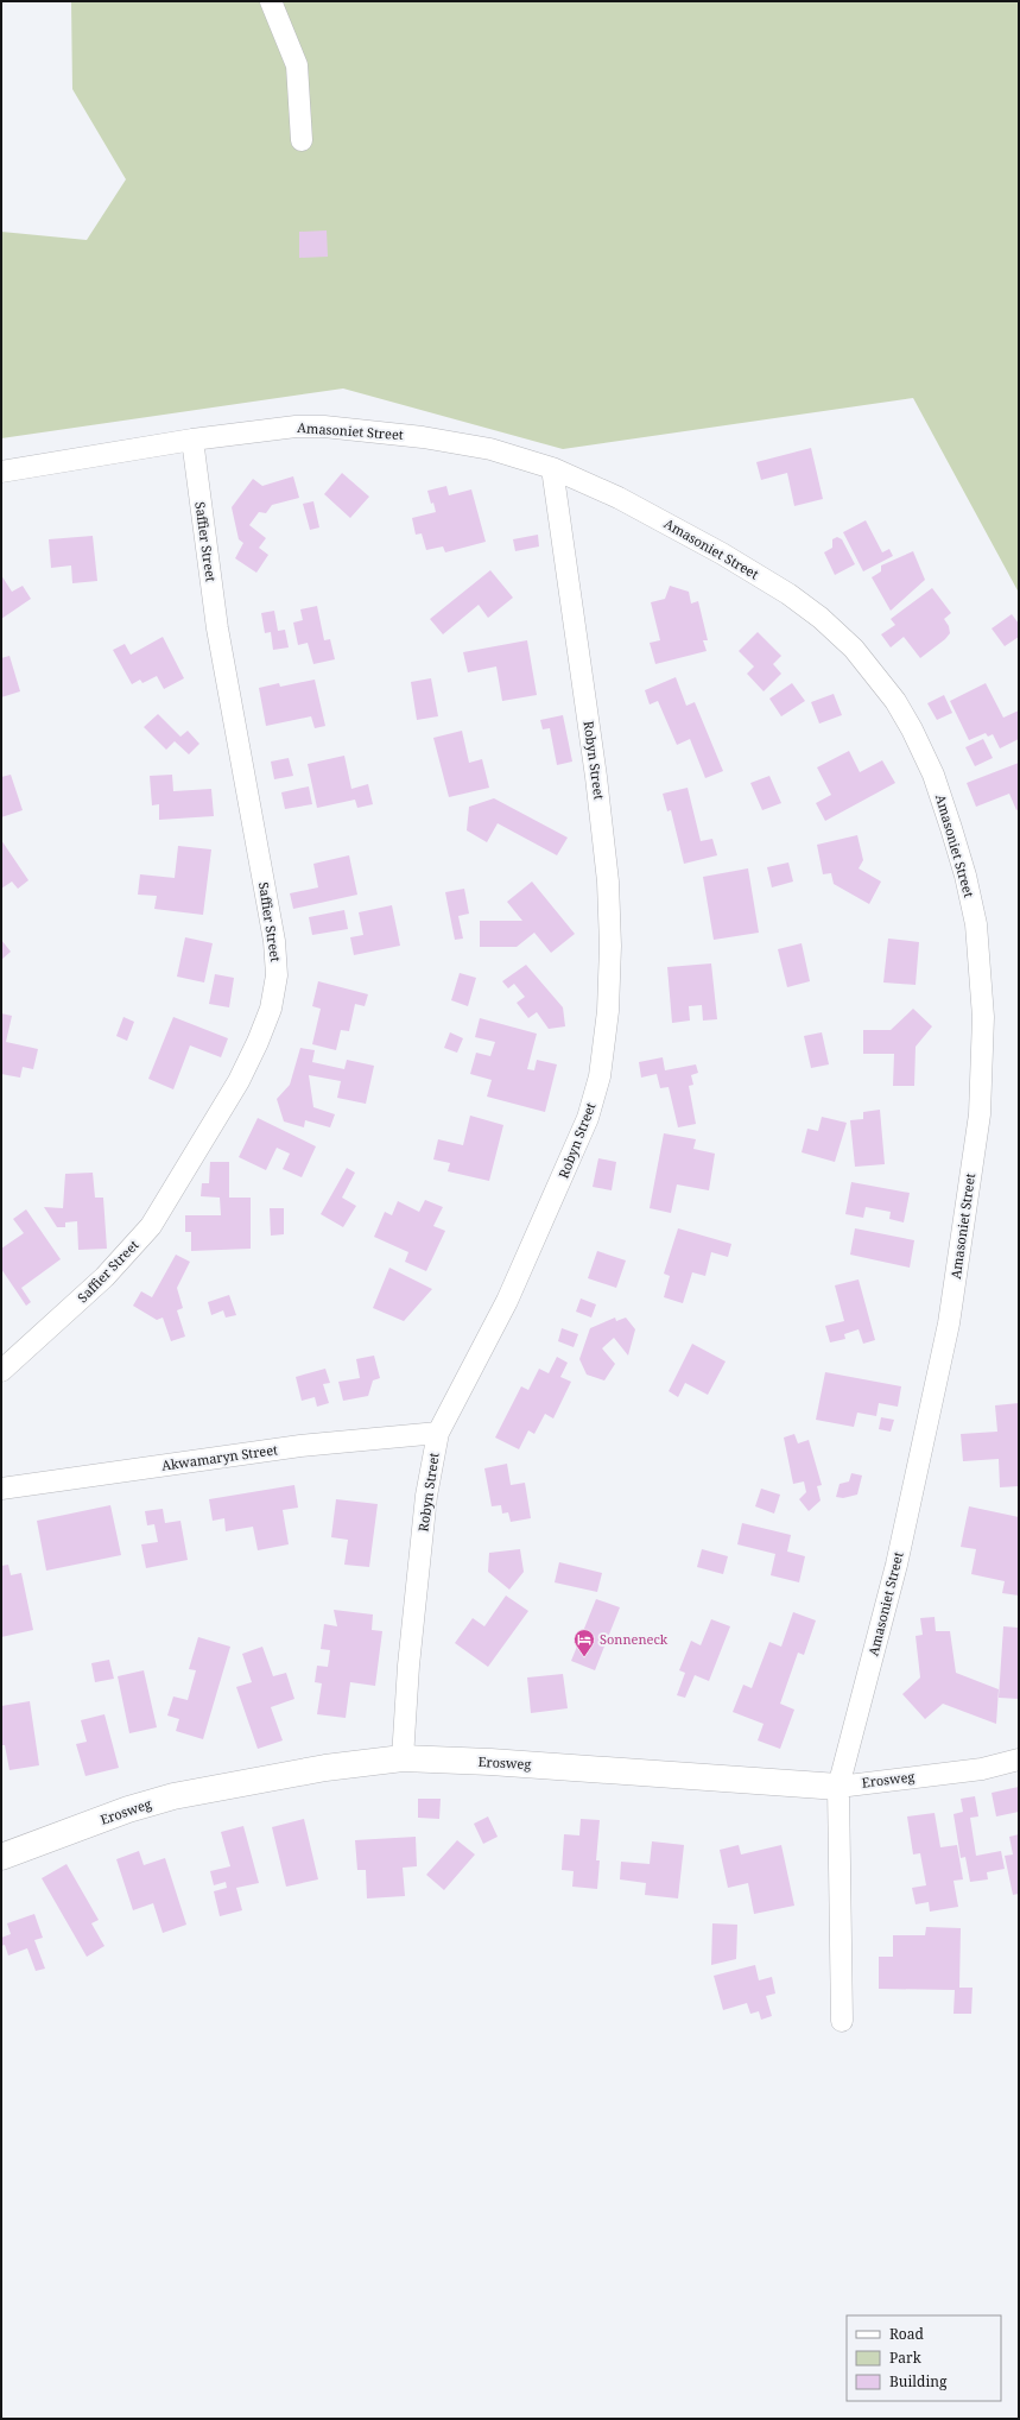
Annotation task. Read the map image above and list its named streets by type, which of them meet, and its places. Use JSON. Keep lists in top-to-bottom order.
{
  "streets": {
    "street": [
      "Amasoniet Street",
      "Saffier Street",
      "Robyn Street",
      "Akwamaryn Street",
      "Erosweg"
    ]
  },
  "crossings": [
    ["Amasoniet Street", "Saffier Street"],
    ["Amasoniet Street", "Robyn Street"],
    ["Amasoniet Street", "Erosweg"],
    ["Robyn Street", "Akwamaryn Street"],
    ["Robyn Street", "Erosweg"]
  ],
  "places": {
    "hotel": ["Sonneneck"]
  },
  "legend": ["Road", "Park", "Building"]
}
